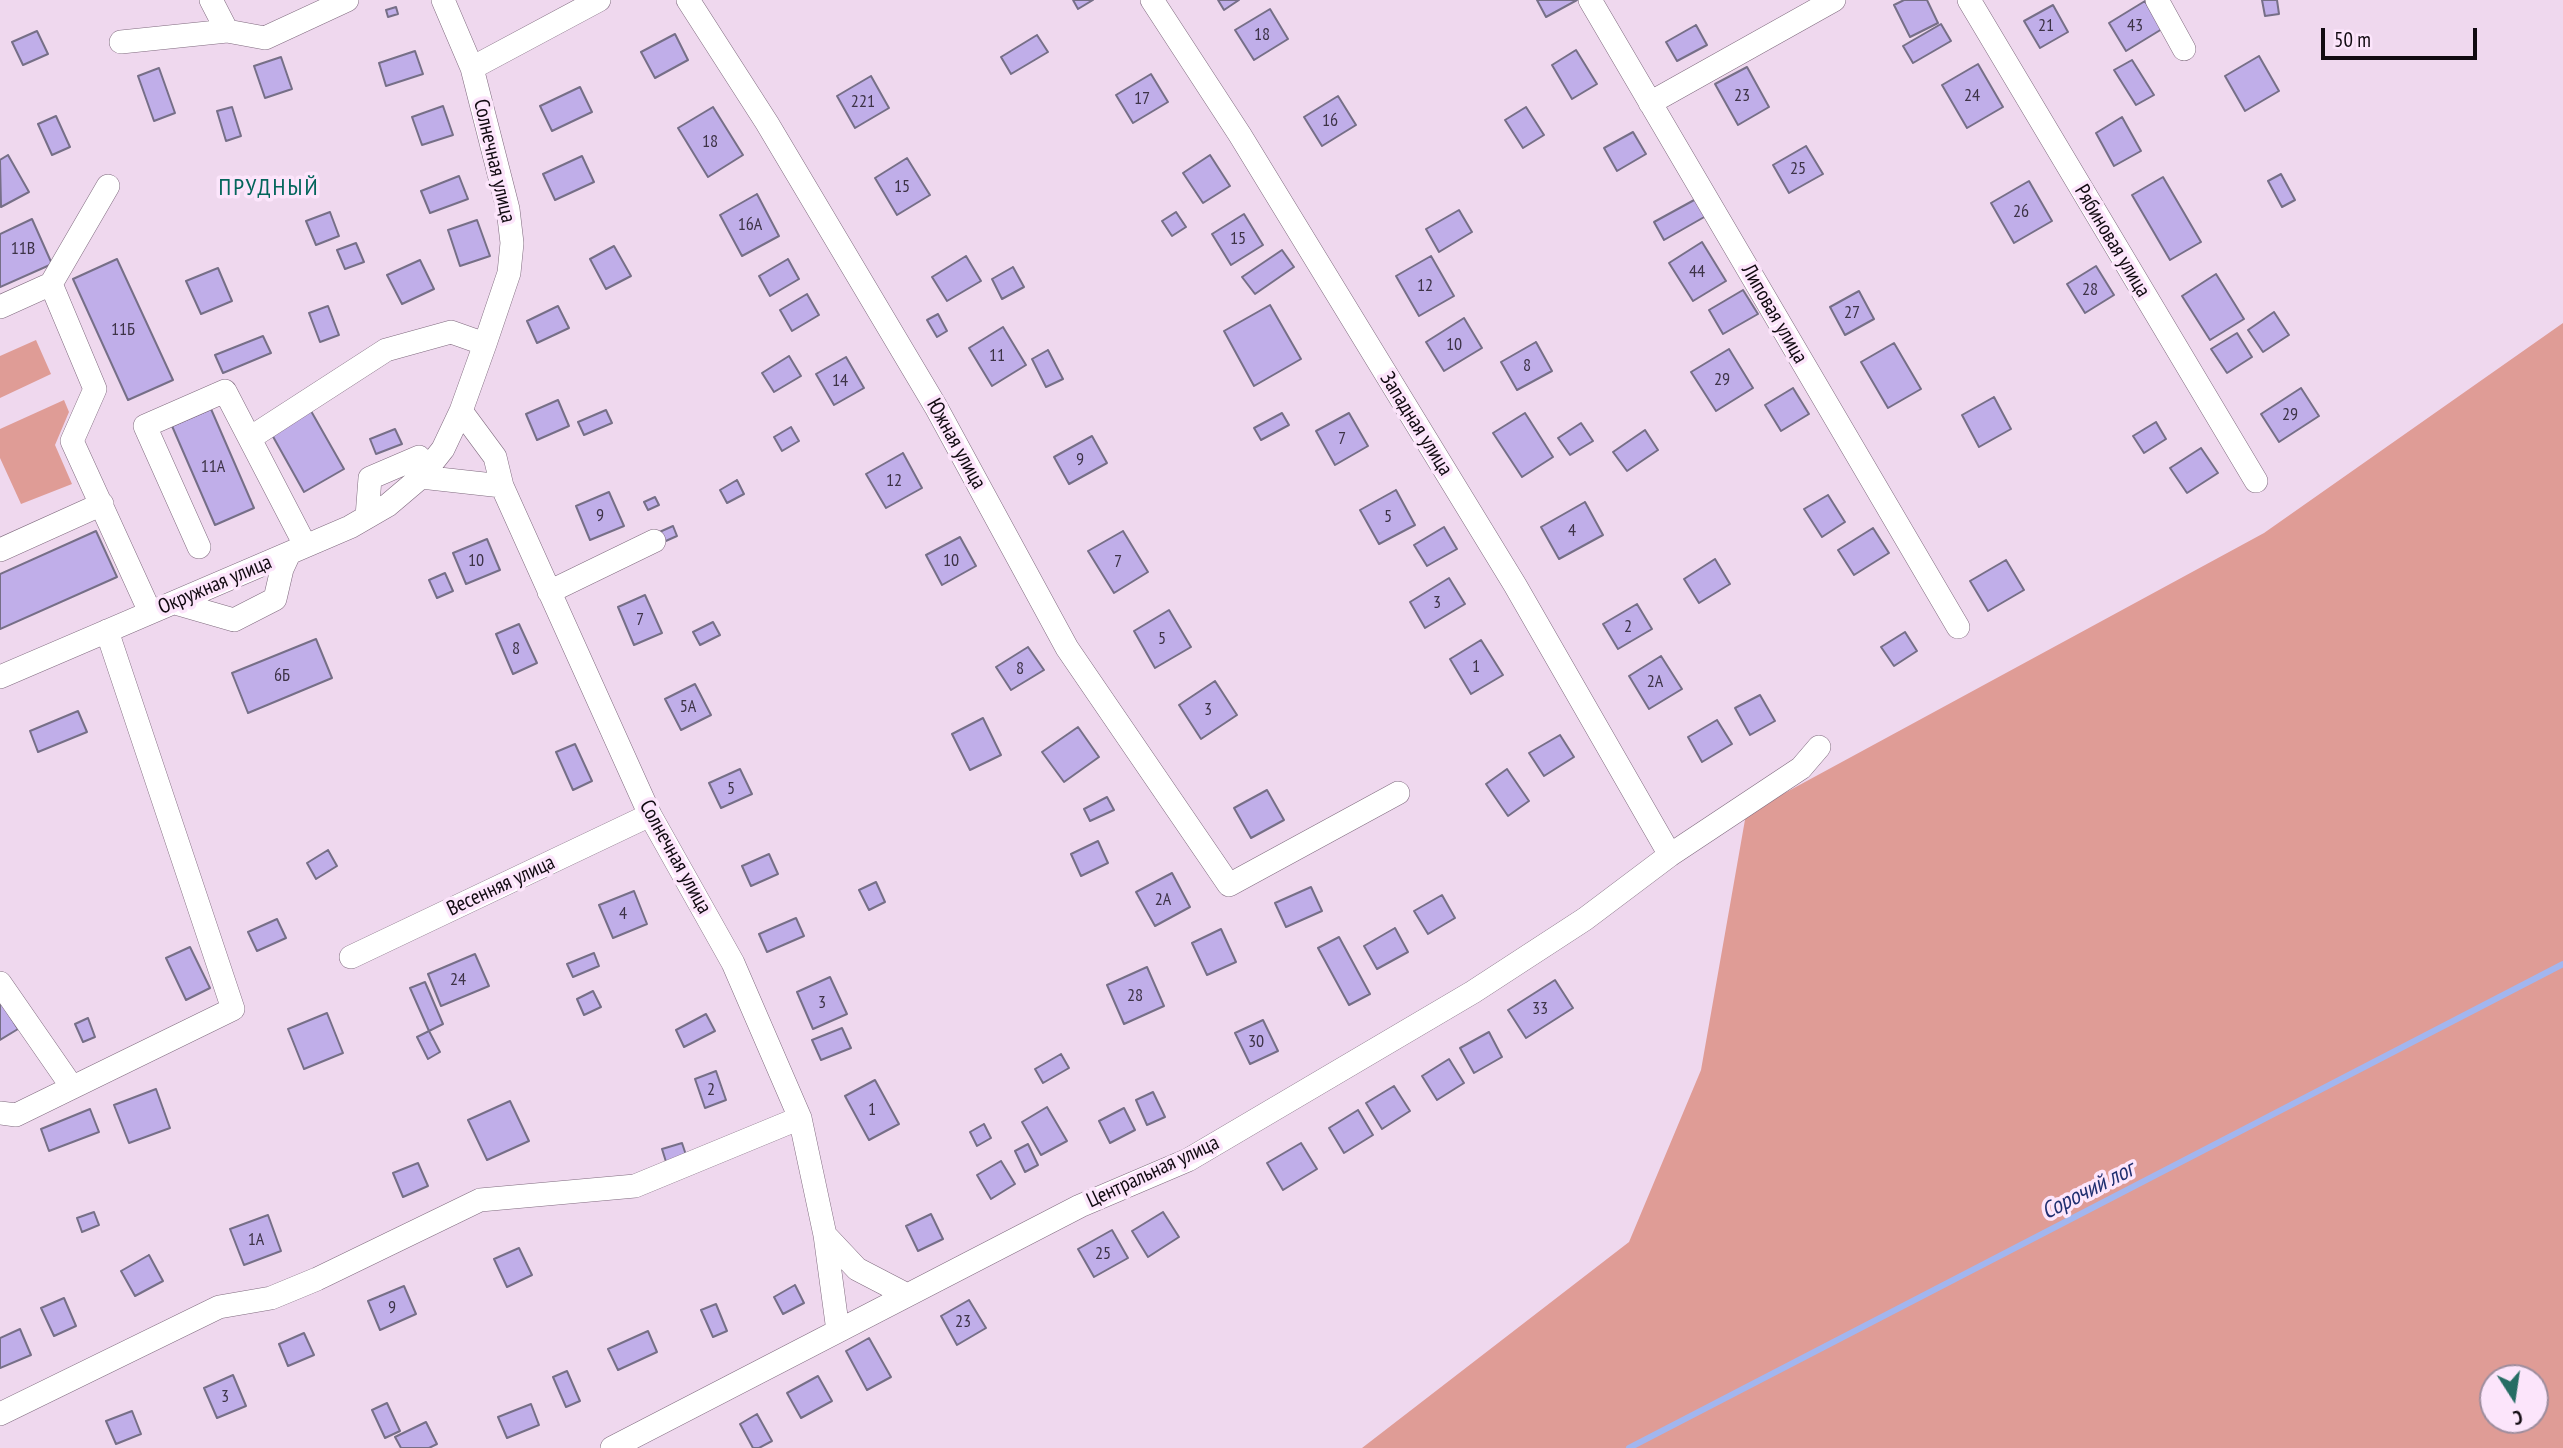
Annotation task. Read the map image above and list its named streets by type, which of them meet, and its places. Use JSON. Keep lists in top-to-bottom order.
{
  "streets": {
    "street": [
      "Солнечная улица",
      "Рябиновая улица",
      "Липовая улица",
      "Западная улица",
      "Южная улица",
      "Окружная улица",
      "Весенняя улица",
      "Центральная улица"
    ]
  },
  "crossings": [
    ["Солнечная улица", "Окружная улица"],
    ["Солнечная улица", "Весенняя улица"],
    ["Солнечная улица", "Центральная улица"],
    ["Западная улица", "Центральная улица"]
  ],
  "districts": ["ПРУДНЫЙ"],
  "water": ["Сорочий лог"],
  "house_numbers": [
    "21",
    "43",
    "18",
    "23",
    "24",
    "17",
    "221",
    "16",
    "18",
    "25",
    "15",
    "26",
    "16А",
    "15",
    "11В",
    "44",
    "12",
    "28",
    "27",
    "11Б",
    "10",
    "11",
    "8",
    "29",
    "14",
    "29",
    "7",
    "9",
    "11А",
    "12",
    "9",
    "5",
    "4",
    "10",
    "10",
    "7",
    "3",
    "7",
    "2",
    "5",
    "8",
    "1",
    "8",
    "6Б",
    "2А",
    "5А",
    "3",
    "5",
    "2А",
    "4",
    "24",
    "28",
    "3",
    "33",
    "30",
    "2",
    "1",
    "1А",
    "25",
    "9",
    "23",
    "3"
  ],
  "scale_bar": "50 m",
  "north": "bottom"
}
